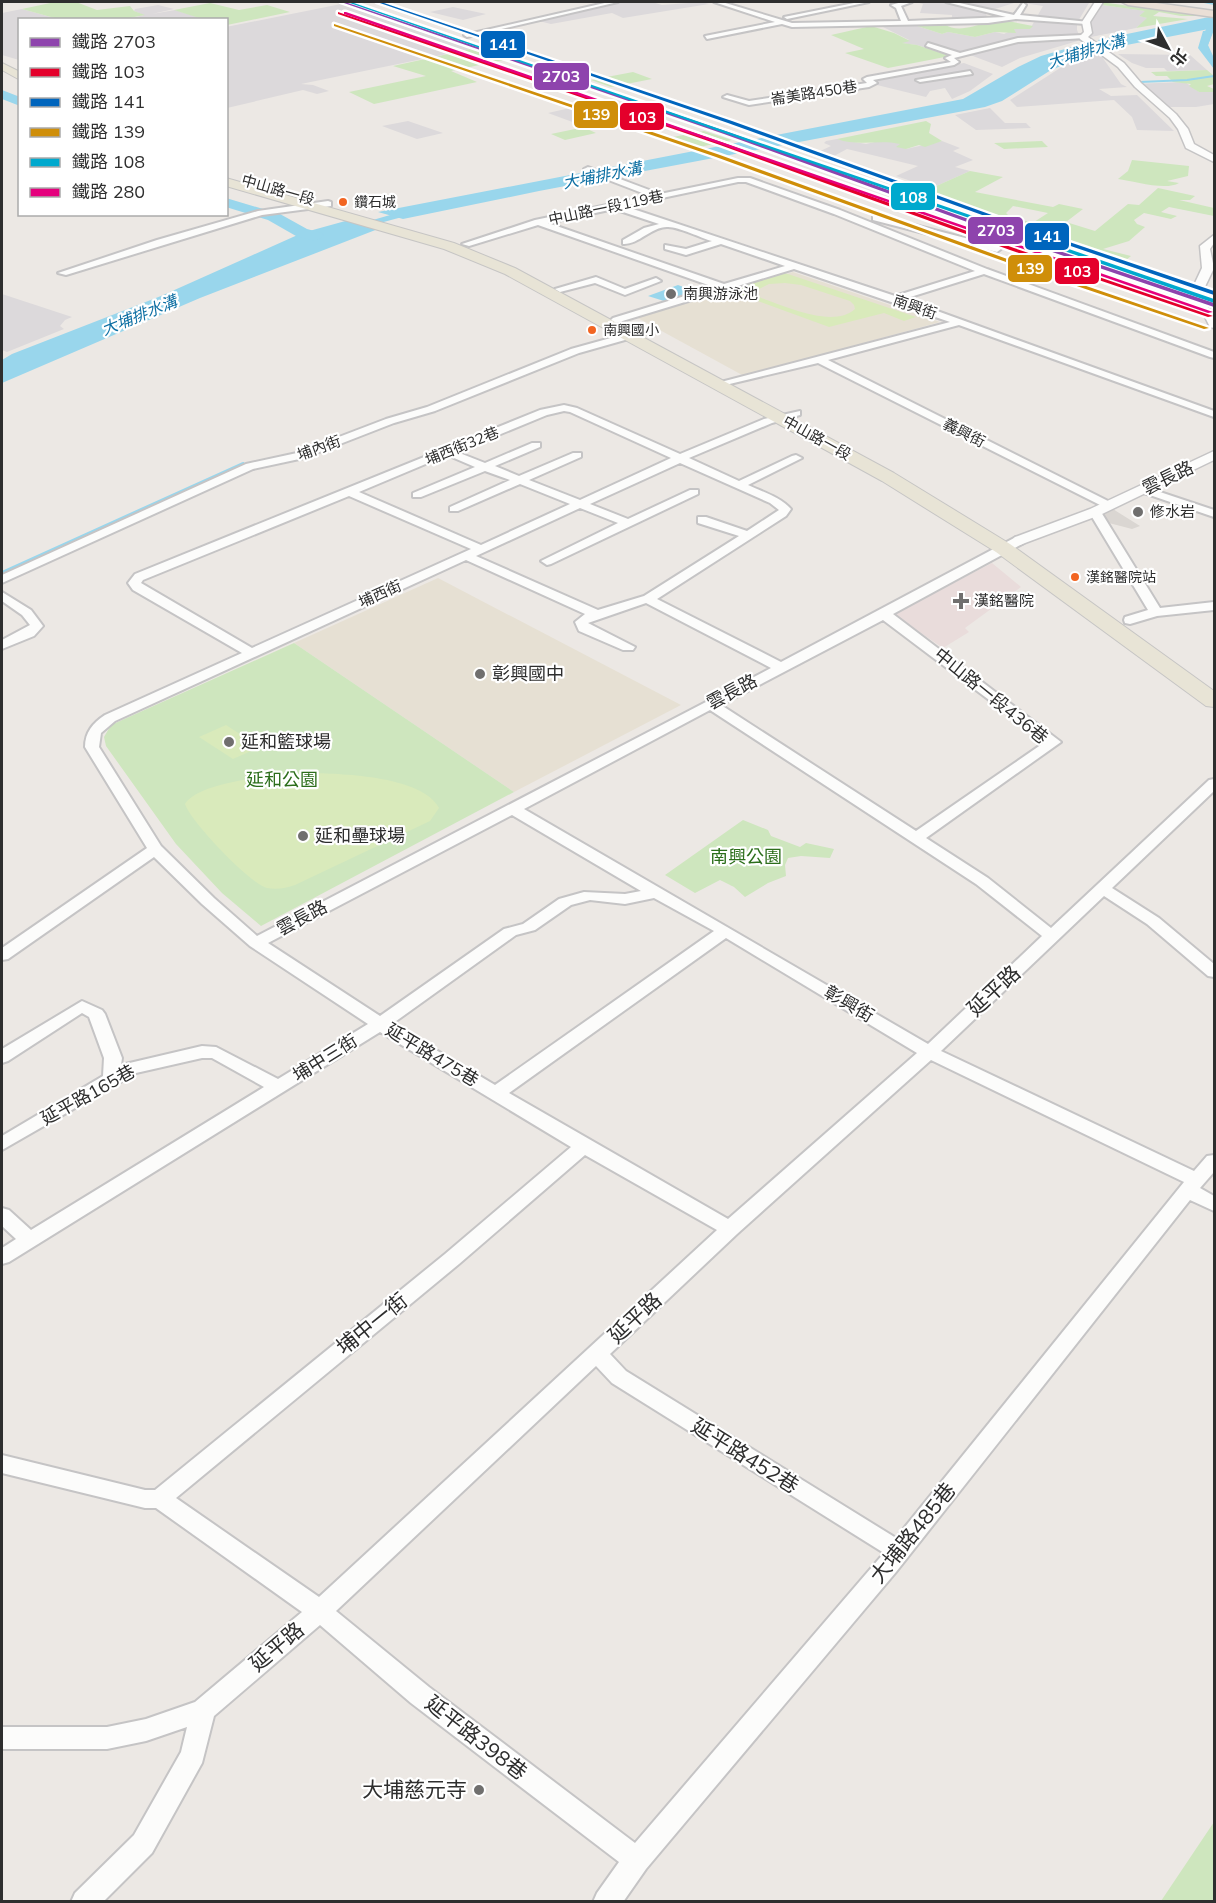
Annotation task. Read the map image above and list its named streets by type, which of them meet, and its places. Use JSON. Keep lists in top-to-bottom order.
{
  "streets": {
    "main road": ["中山路一段"],
    "street": [
      "崙美路450巷",
      "中山路一段119巷",
      "南興街",
      "義興街",
      "埔西街32巷",
      "埔內街",
      "雲長路",
      "埔西街",
      "中山路一段436巷",
      "延平路",
      "彰興街",
      "延平路475巷",
      "埔中三街",
      "延平路165巷",
      "埔中一街",
      "延平路452巷",
      "大埔路485巷",
      "延平路398巷"
    ]
  },
  "crossings": [
    ["中山路一段", "中山路一段119巷"],
    ["中山路一段", "埔內街"],
    ["中山路一段", "雲長路"],
    ["中山路一段", "埔西街"],
    ["中山路一段119巷", "南興街"],
    ["義興街", "雲長路"],
    ["埔西街32巷", "埔西街"],
    ["雲長路", "中山路一段436巷"],
    ["雲長路", "彰興街"],
    ["雲長路", "延平路475巷"],
    ["埔西街", "延平路475巷"],
    ["延平路", "彰興街"],
    ["延平路", "延平路475巷"],
    ["延平路", "延平路452巷"],
    ["延平路", "延平路398巷"],
    ["彰興街", "埔中三街"],
    ["彰興街", "大埔路485巷"],
    ["延平路475巷", "埔中三街"],
    ["延平路475巷", "埔中一街"],
    ["埔中三街", "延平路165巷"],
    ["埔中一街", "延平路398巷"],
    ["延平路452巷", "大埔路485巷"],
    ["大埔路485巷", "延平路398巷"]
  ],
  "water": ["大埔排水溝"],
  "parks": ["延和公園", "南興公園"],
  "places": {
    "other": [
      "鑽石城",
      "南興游泳池",
      "南興國小",
      "修水岩",
      "漢銘醫院站",
      "彰興國中",
      "延和籃球場",
      "延和壘球場",
      "大埔慈元寺"
    ],
    "health": ["漢銘醫院"]
  },
  "lines": [
    "rail line 2703",
    "rail line 141",
    "rail line 108",
    "rail line 103",
    "rail line 280",
    "rail line 139"
  ],
  "legend": [
    "鐵路 2703",
    "鐵路 103",
    "鐵路 141",
    "鐵路 139",
    "鐵路 108",
    "鐵路 280"
  ],
  "north": "bottom right"
}
